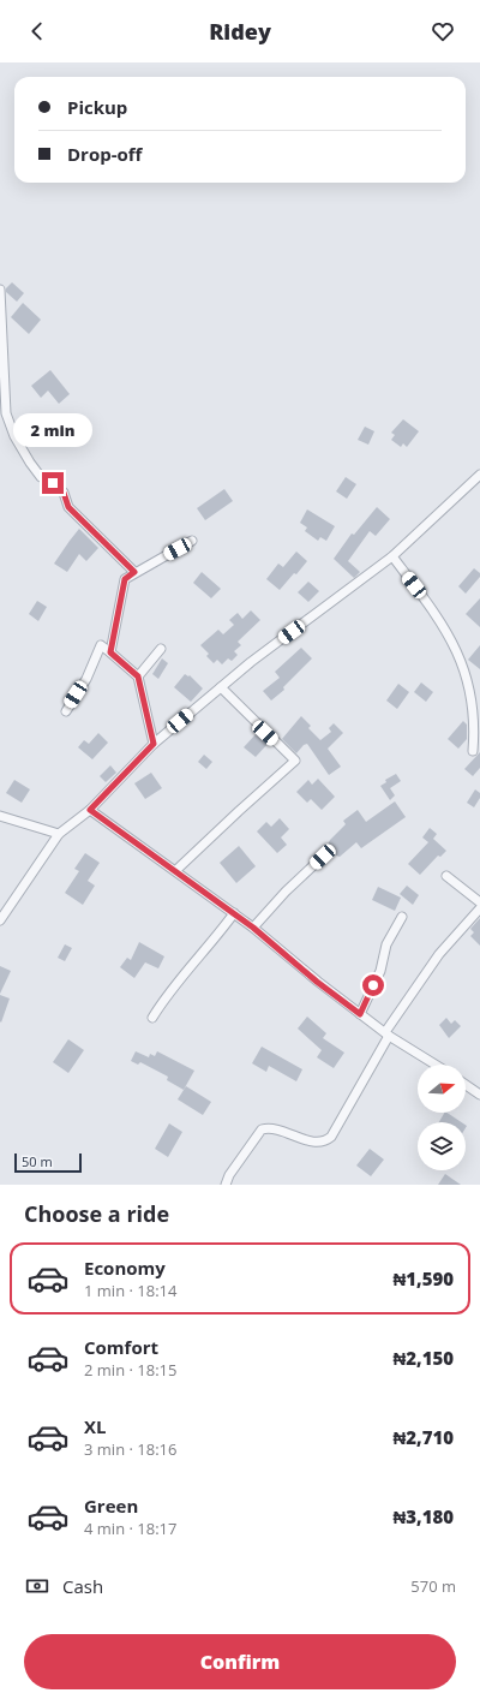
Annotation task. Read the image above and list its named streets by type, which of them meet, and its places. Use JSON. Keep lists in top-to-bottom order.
{
  "scale_bar": "50 m",
  "north": "right",
  "page": {
    "header": "Ridey",
    "banner": ["Pickup", "Drop-off"],
    "bubble": "2 min",
    "scale": "50 m",
    "heading": "Choose a ride",
    "list": [
      {
        "name": "Economy",
        "note": "1 min · 18:14",
        "value": "₦1,590"
      },
      {
        "name": "Comfort",
        "note": "2 min · 18:15",
        "value": "₦2,150"
      },
      {
        "name": "XL",
        "note": "3 min · 18:16",
        "value": "₦2,710"
      },
      {
        "name": "Green",
        "note": "4 min · 18:17",
        "value": "₦3,180"
      }
    ],
    "pay": ["Cash", "570 m"],
    "buttons": "Confirm"
  }
}
